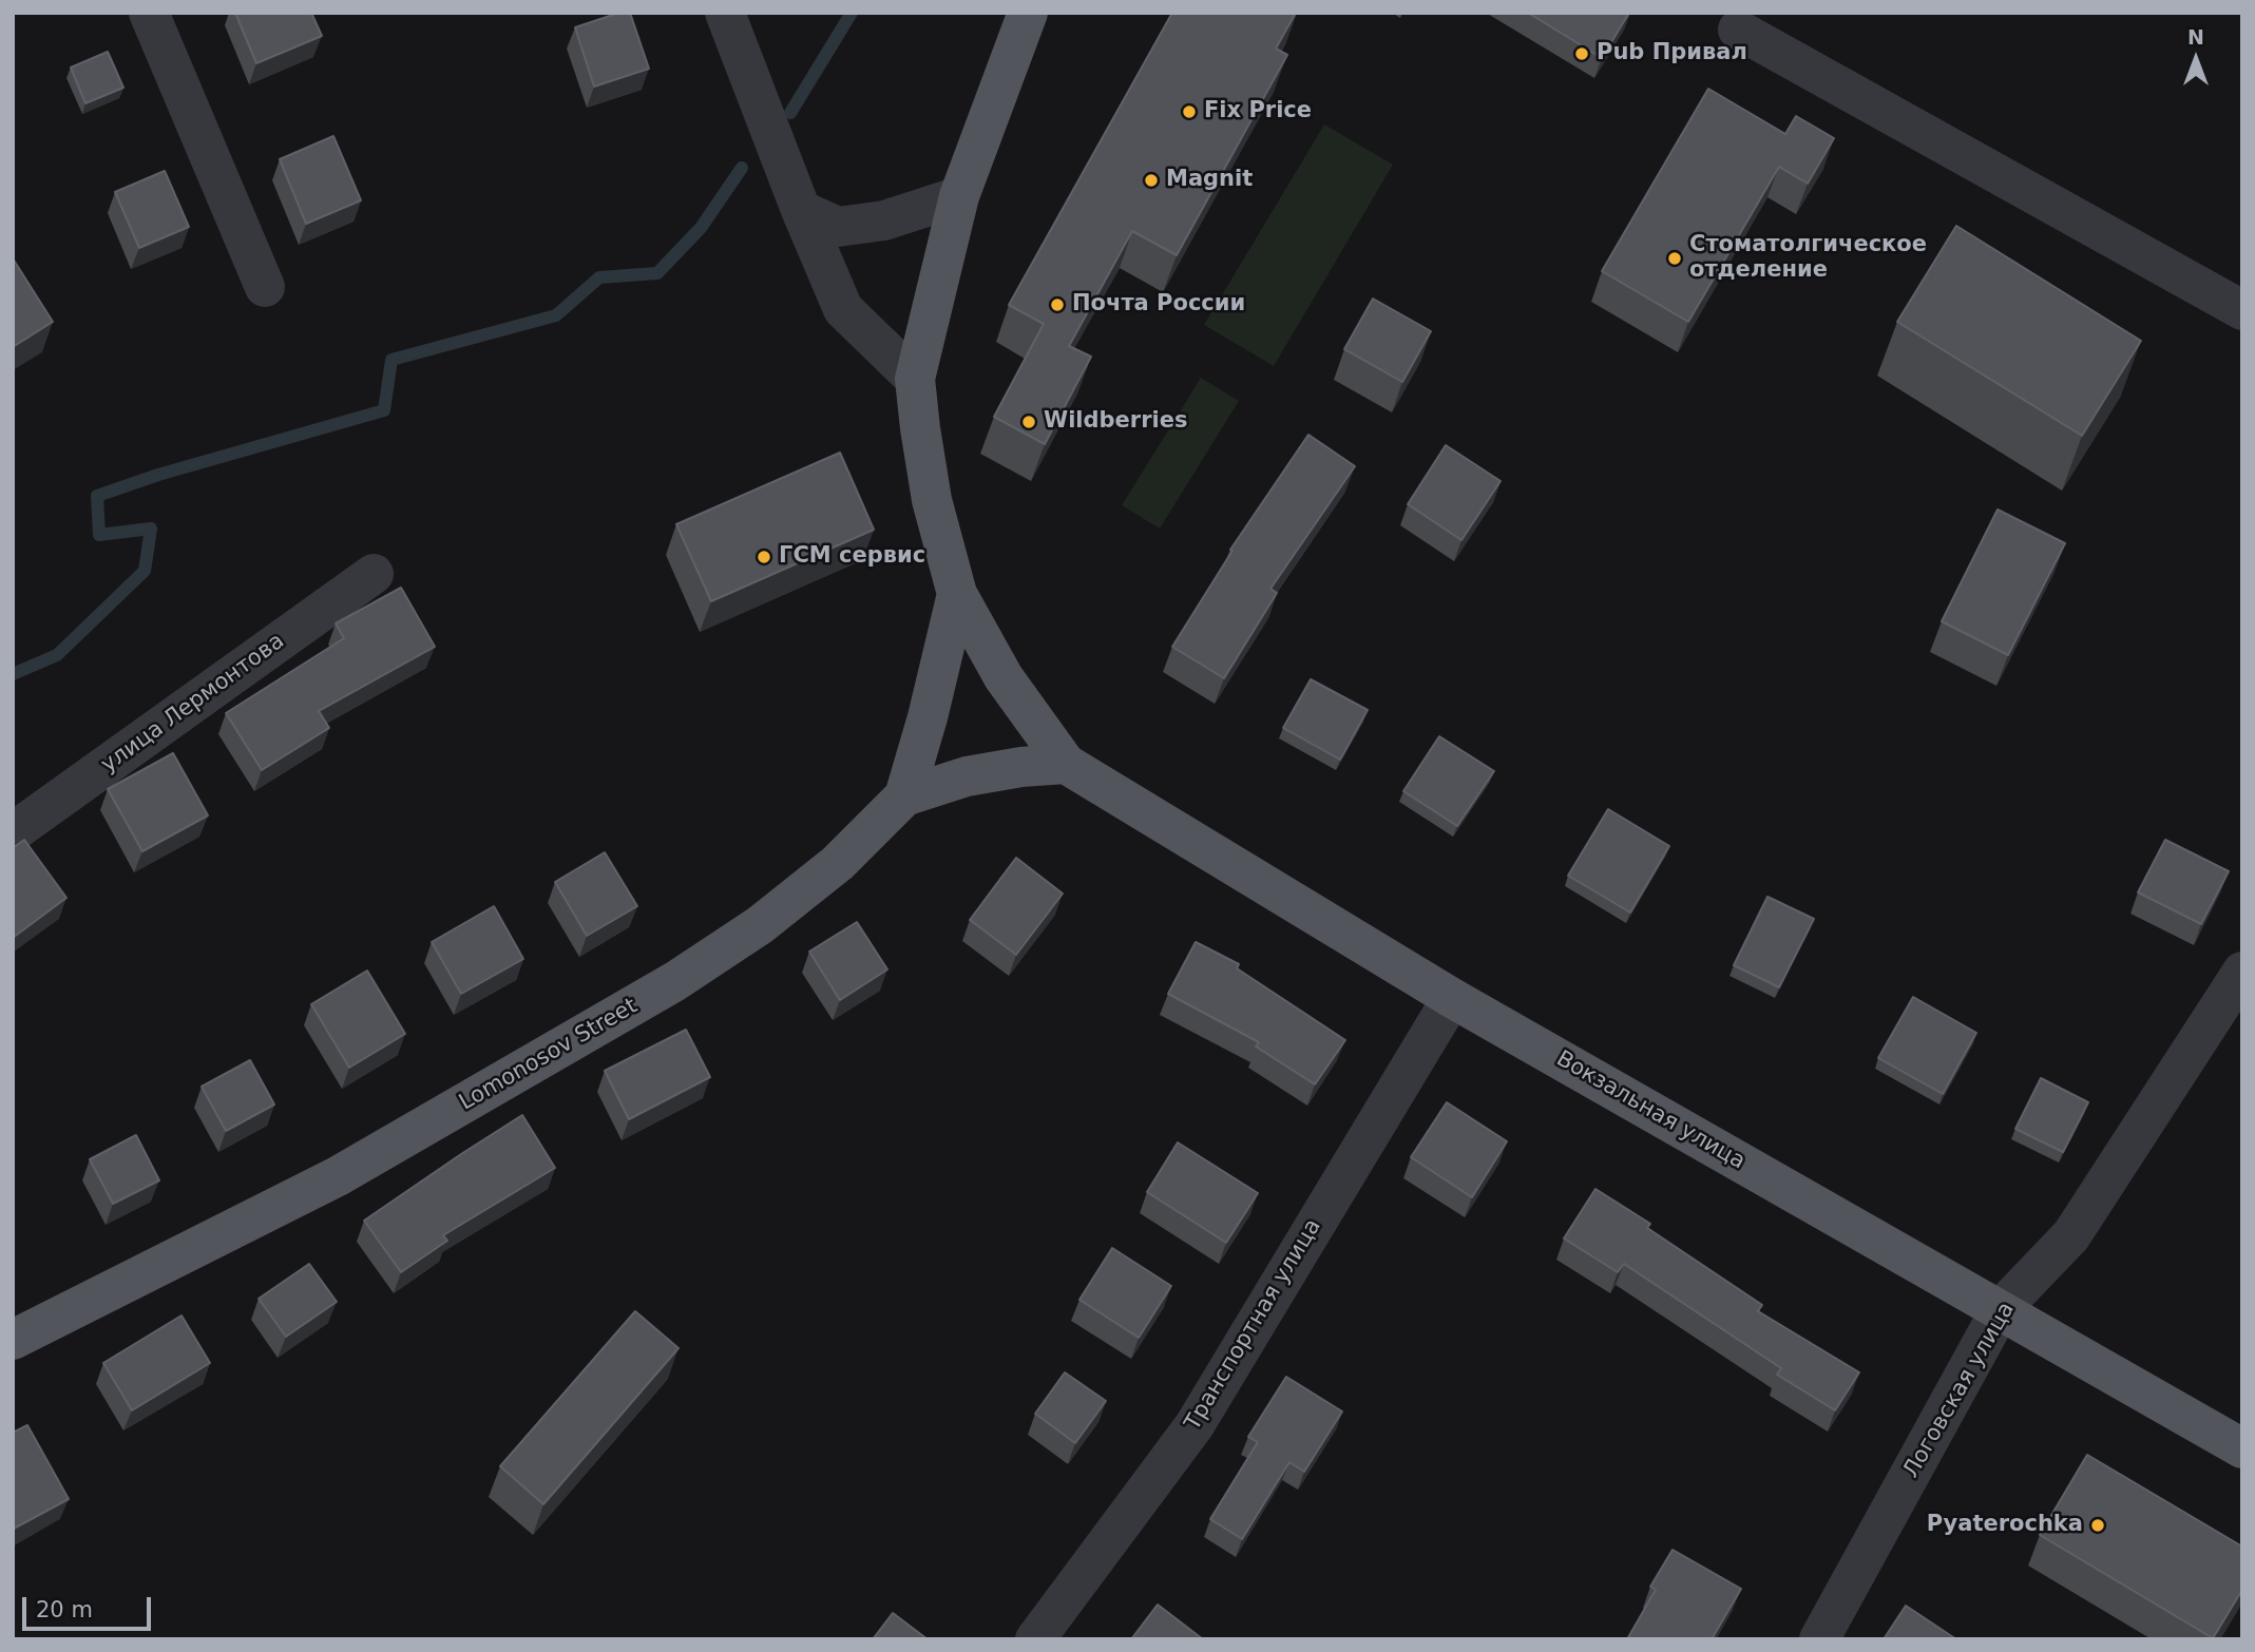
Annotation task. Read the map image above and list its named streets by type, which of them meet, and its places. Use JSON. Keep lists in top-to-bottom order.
{
  "streets": {
    "main road": ["Lomonosov Street", "Вокзальная улица"],
    "street": ["улица Лермонтова", "Транспортная улица", "Логовская улица"]
  },
  "crossings": [
    ["Lomonosov Street", "Вокзальная улица"],
    ["Вокзальная улица", "Транспортная улица"],
    ["Вокзальная улица", "Логовская улица"]
  ],
  "places": [
    "Pub Привал",
    "Fix Price",
    "Magnit",
    "Стоматолгическое отделение",
    "Почта России",
    "Wildberries",
    "ГСМ сервис",
    "Pyaterochka"
  ],
  "scale_bar": "20 m",
  "north": "top"
}
